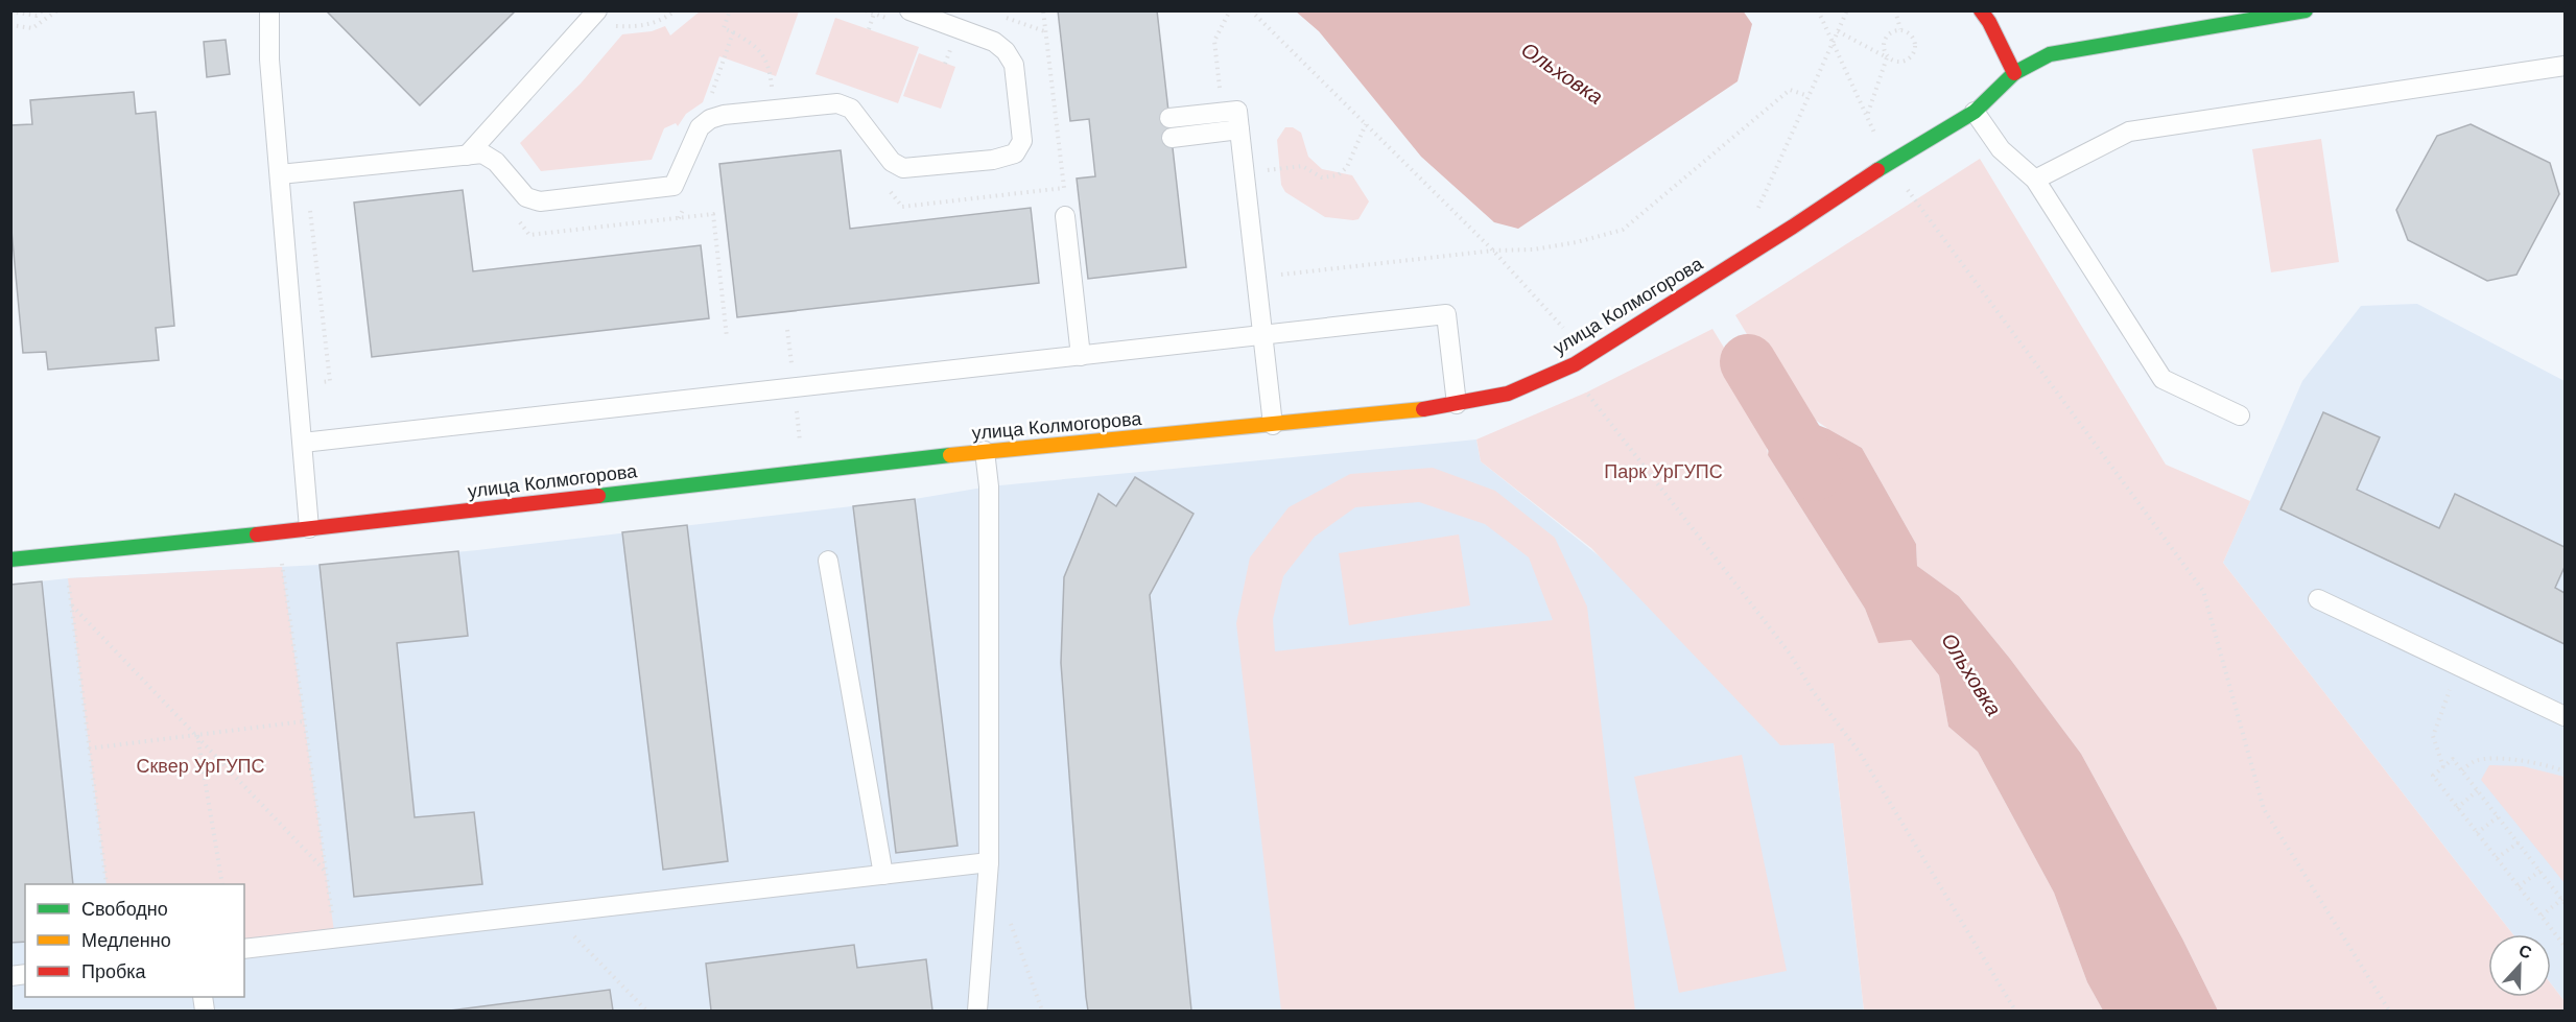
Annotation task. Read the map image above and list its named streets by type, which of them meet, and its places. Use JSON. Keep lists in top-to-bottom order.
{
  "streets": {
    "street": ["улица Колмогорова"]
  },
  "water": ["Ольховка"],
  "parks": ["Парк УрГУПС", "Сквер УрГУПС"],
  "legend": ["Свободно", "Медленно", "Пробка"],
  "north": "top"
}
